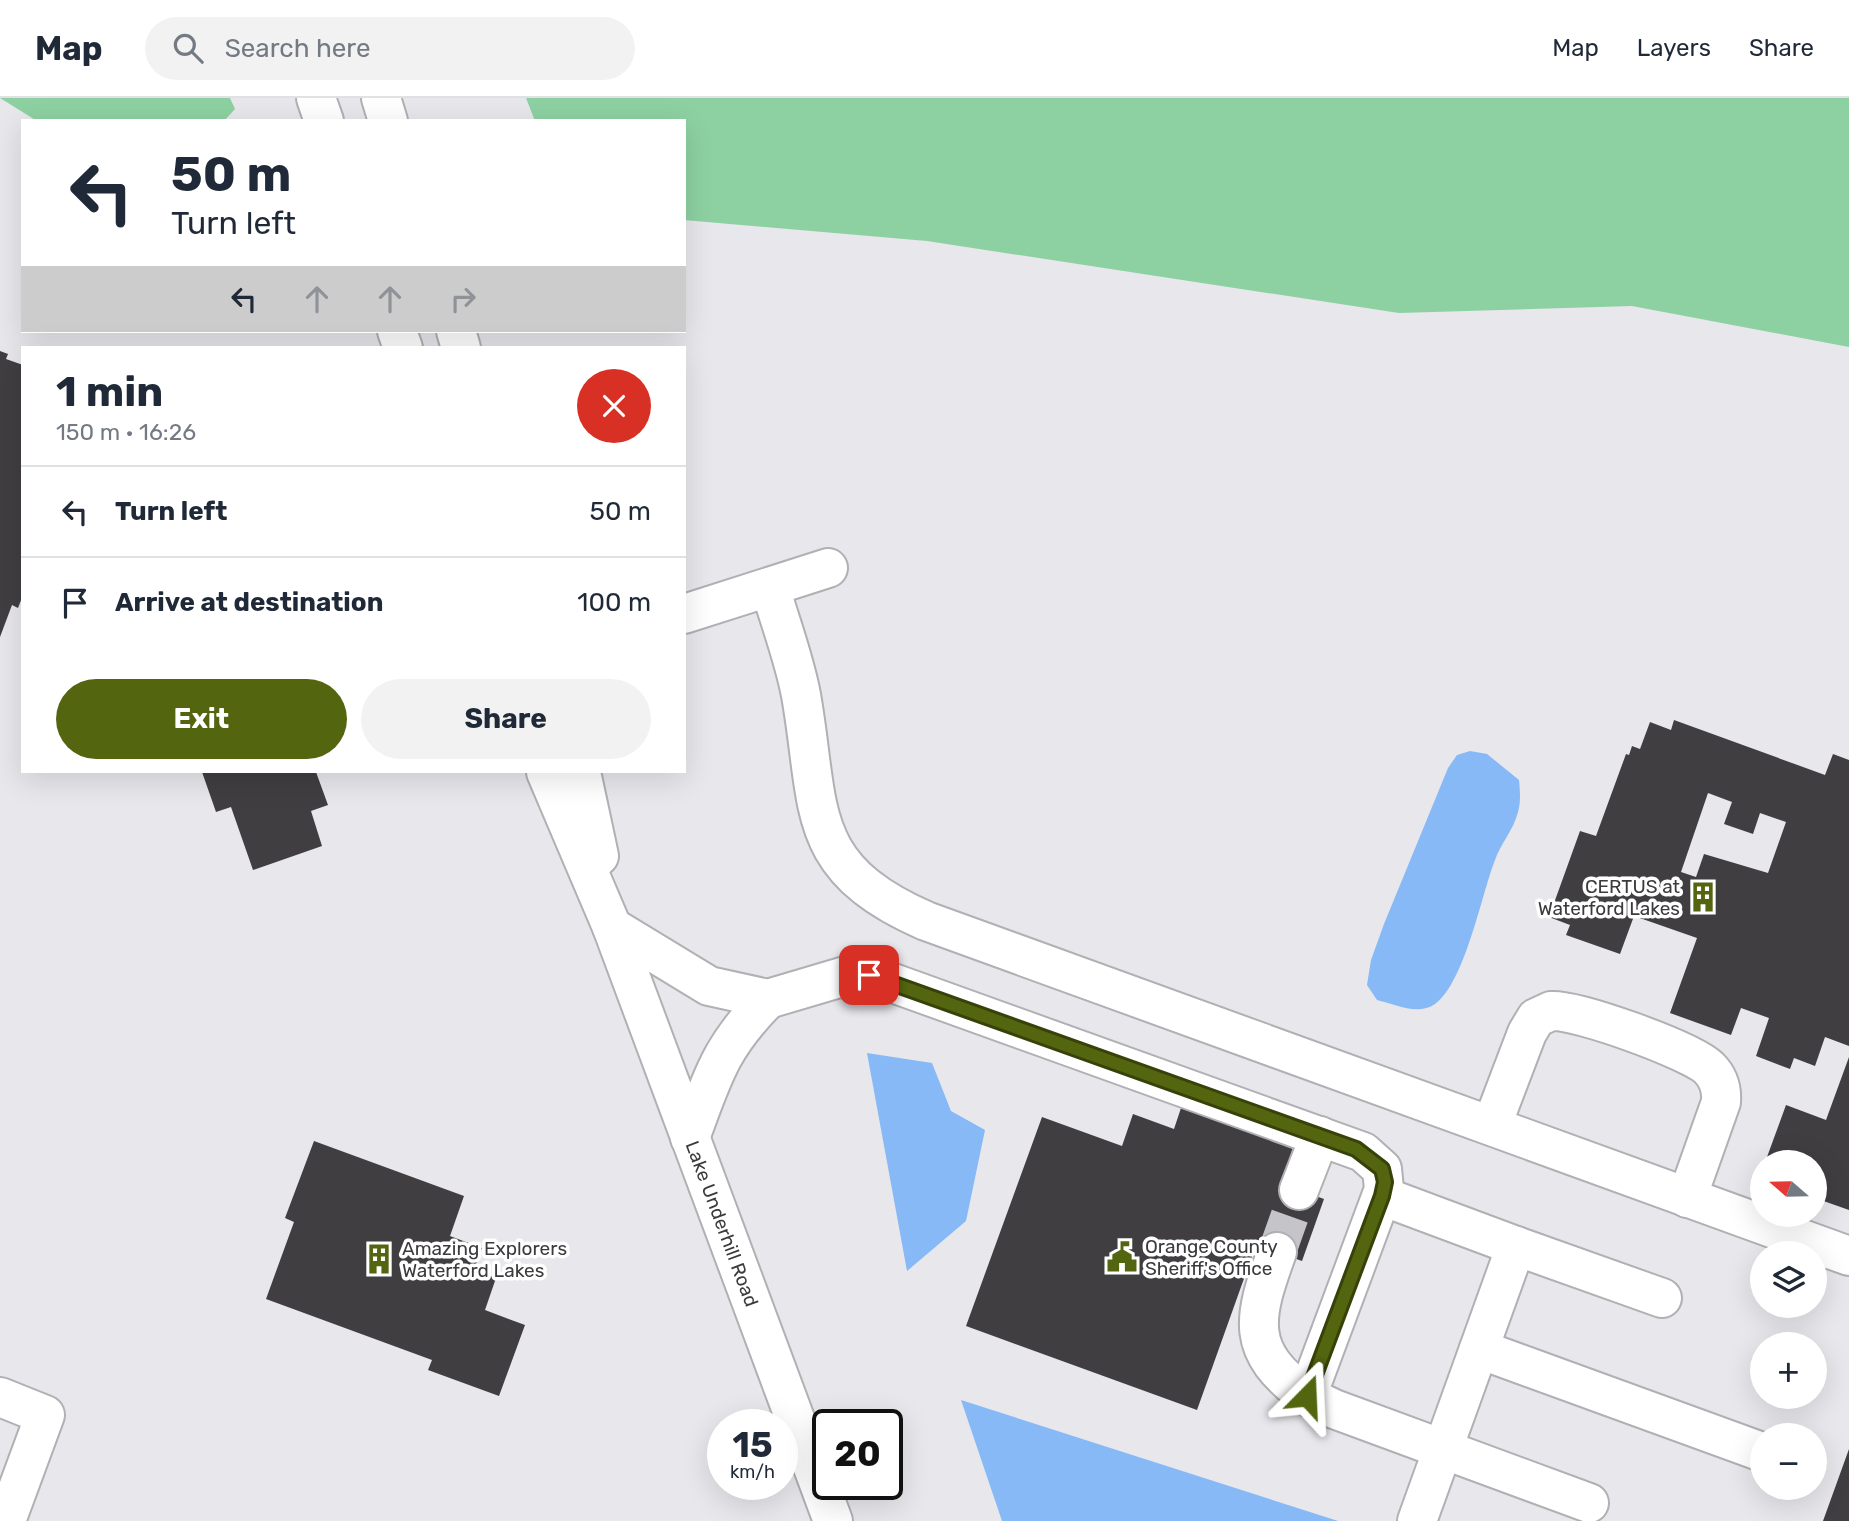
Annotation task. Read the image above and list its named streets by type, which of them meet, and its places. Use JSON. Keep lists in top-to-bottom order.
{
  "streets": {
    "street": ["Lake Underhill Road"]
  },
  "places": {
    "building": ["CERTUS at Waterford Lakes", "Amazing Explorers Waterford Lakes"],
    "public building": ["Orange County Sheriff's Office"]
  },
  "north": "left",
  "page": {
    "header": "Map",
    "search": "Search here",
    "nav": ["Map", "Layers", "Share"],
    "turn": ["50 m", "Turn left"],
    "heading": ["1 min", "150 m · 16:26"],
    "list": [
      {
        "name": "Turn left",
        "value": "50 m"
      },
      {
        "name": "Arrive at destination",
        "value": "100 m"
      }
    ],
    "buttons": ["Exit", "Share"],
    "map_buttons": ["+", "−"],
    "speed": "15 km/h",
    "limit": "20"
  }
}
